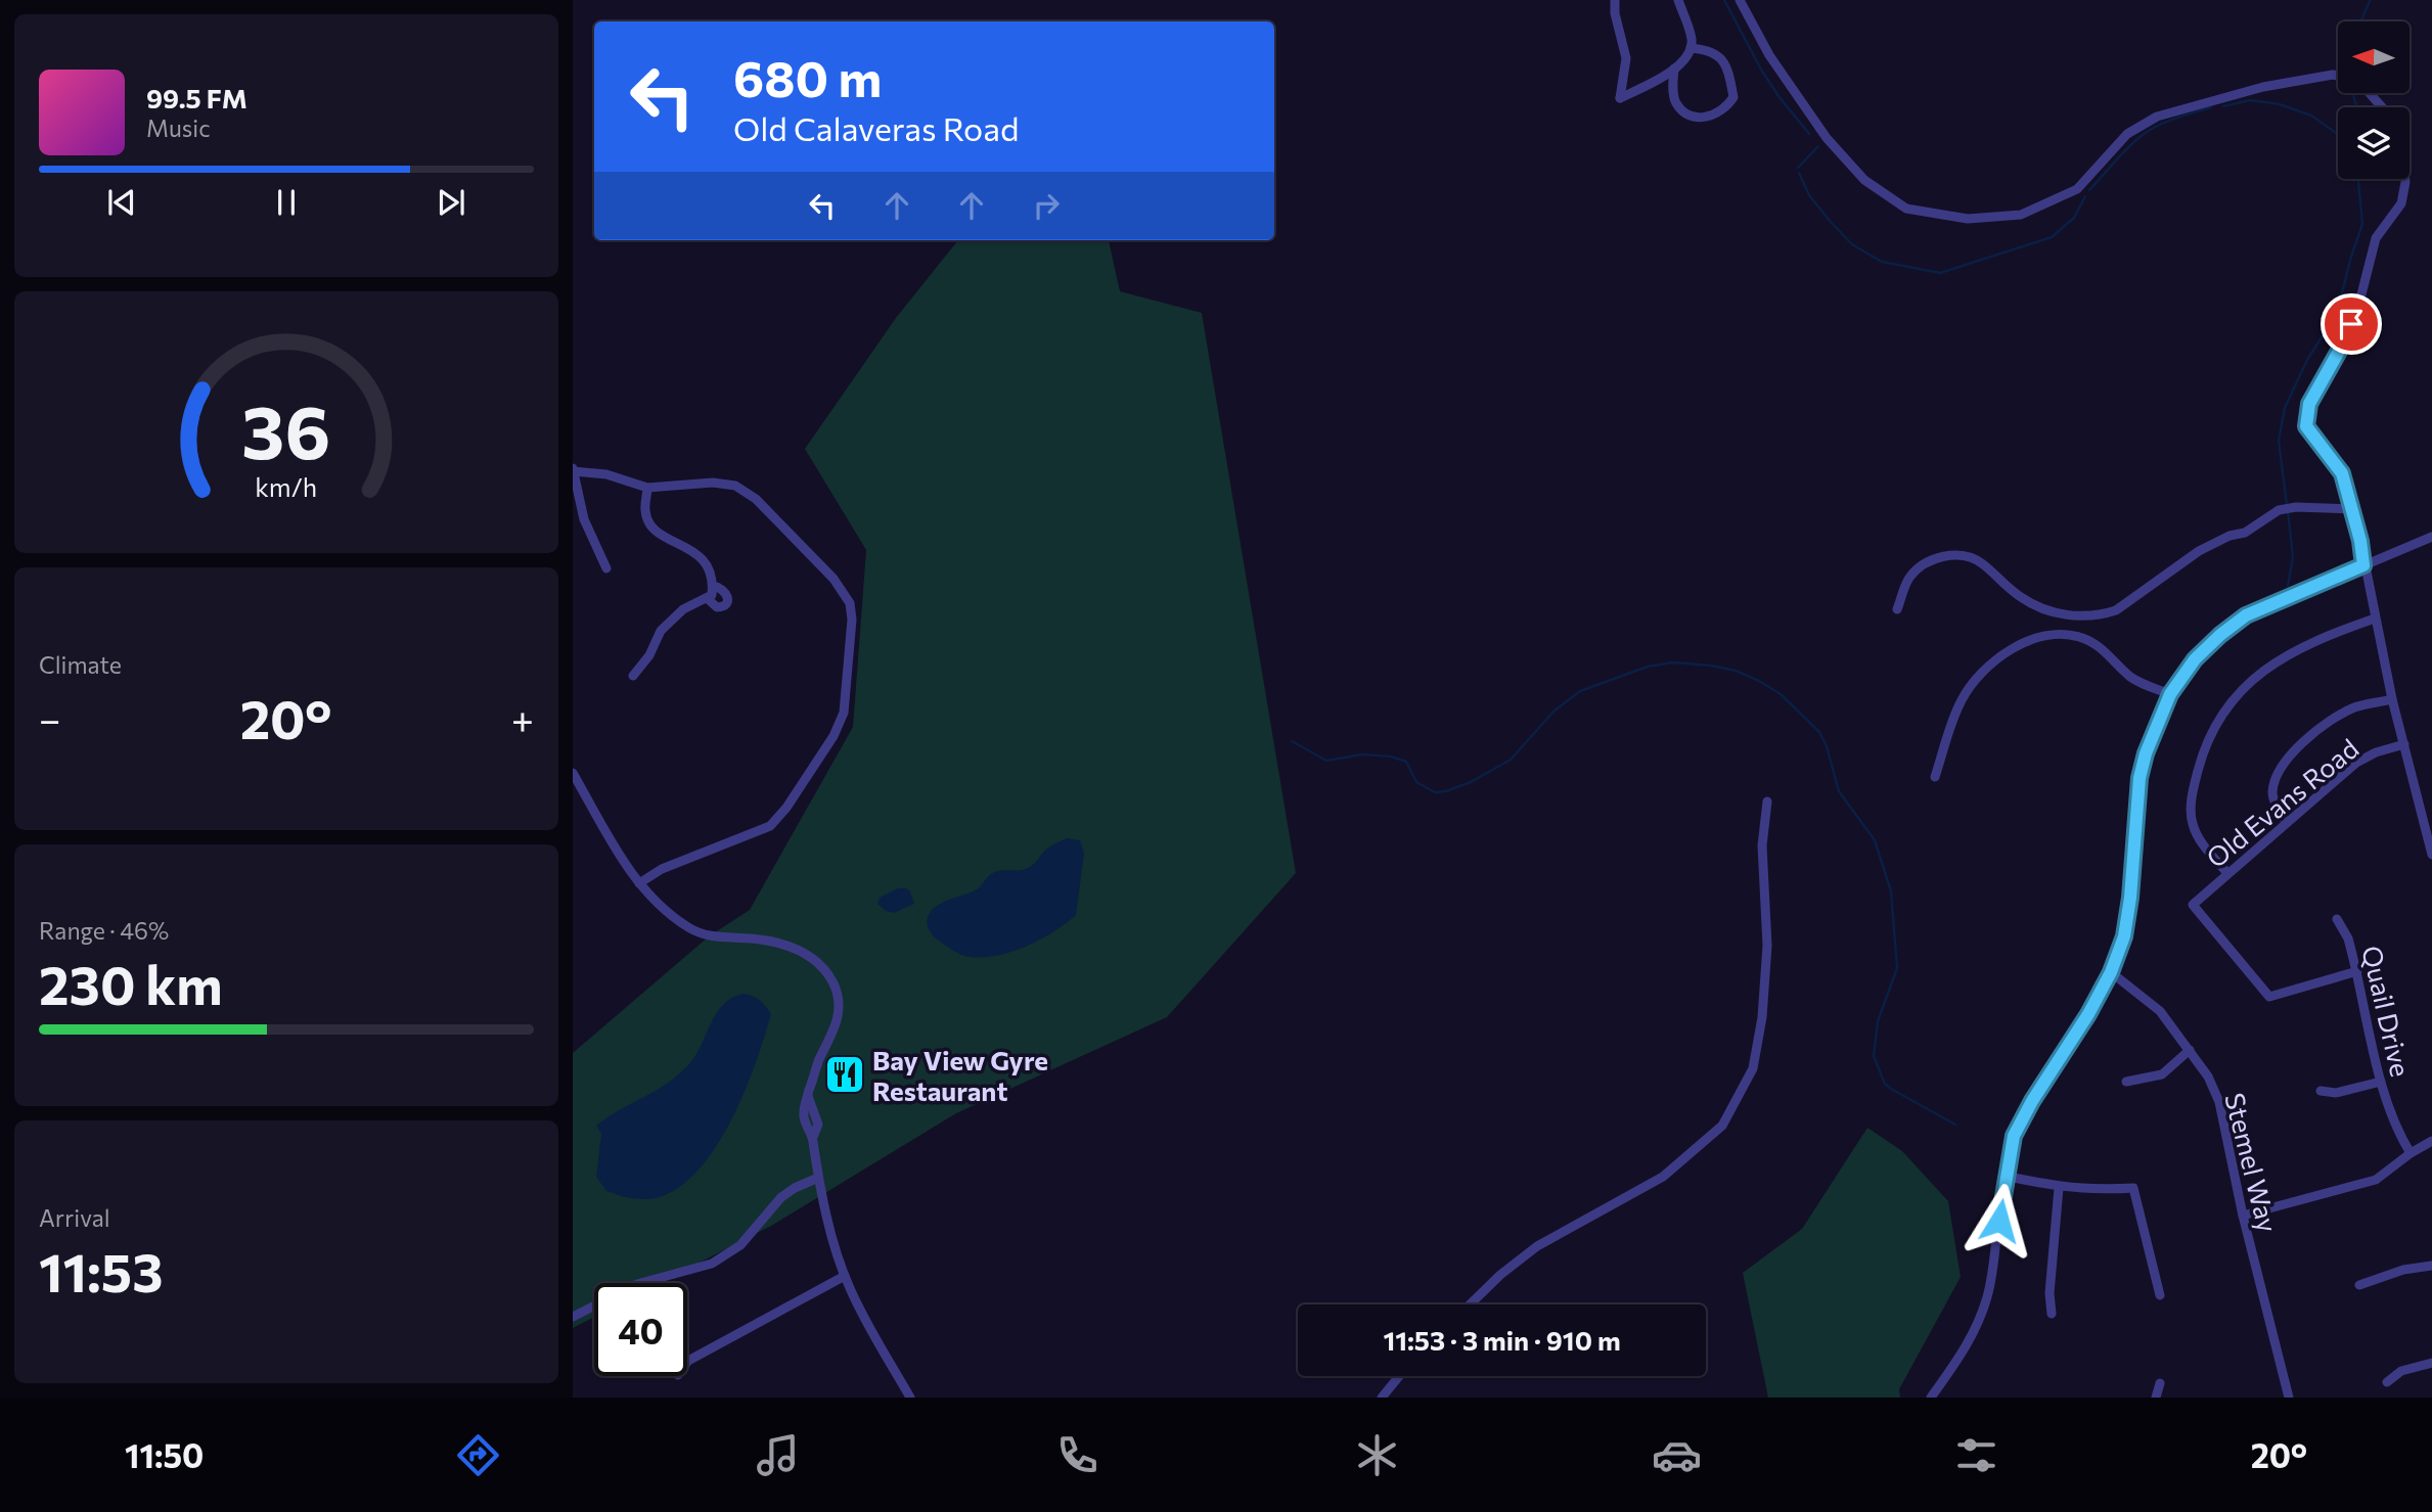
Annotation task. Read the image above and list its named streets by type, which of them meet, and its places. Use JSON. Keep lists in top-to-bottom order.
{
  "streets": {
    "street": ["Old Evans Road", "Quail Drive", "Stemel Way"]
  },
  "crossings": [
    ["Old Evans Road", "Quail Drive"]
  ],
  "places": {
    "restaurant": ["Bay View Gyre Restaurant"]
  },
  "north": "left",
  "page": {
    "turn": ["680 m", "Old Calaveras Road"],
    "song": ["99.5 FM", "Music"],
    "tile": [
      "Climate",
      ["Range · 46%", "230 km"],
      ["Arrival", "11:53"]
    ],
    "heat": ["−", "20°", "+"],
    "limit": "40",
    "trip": "11:53 · 3 min · 910 m",
    "tabs": ["11:50", "20°"],
    "gauge": ["36", "km/h"]
  }
}
